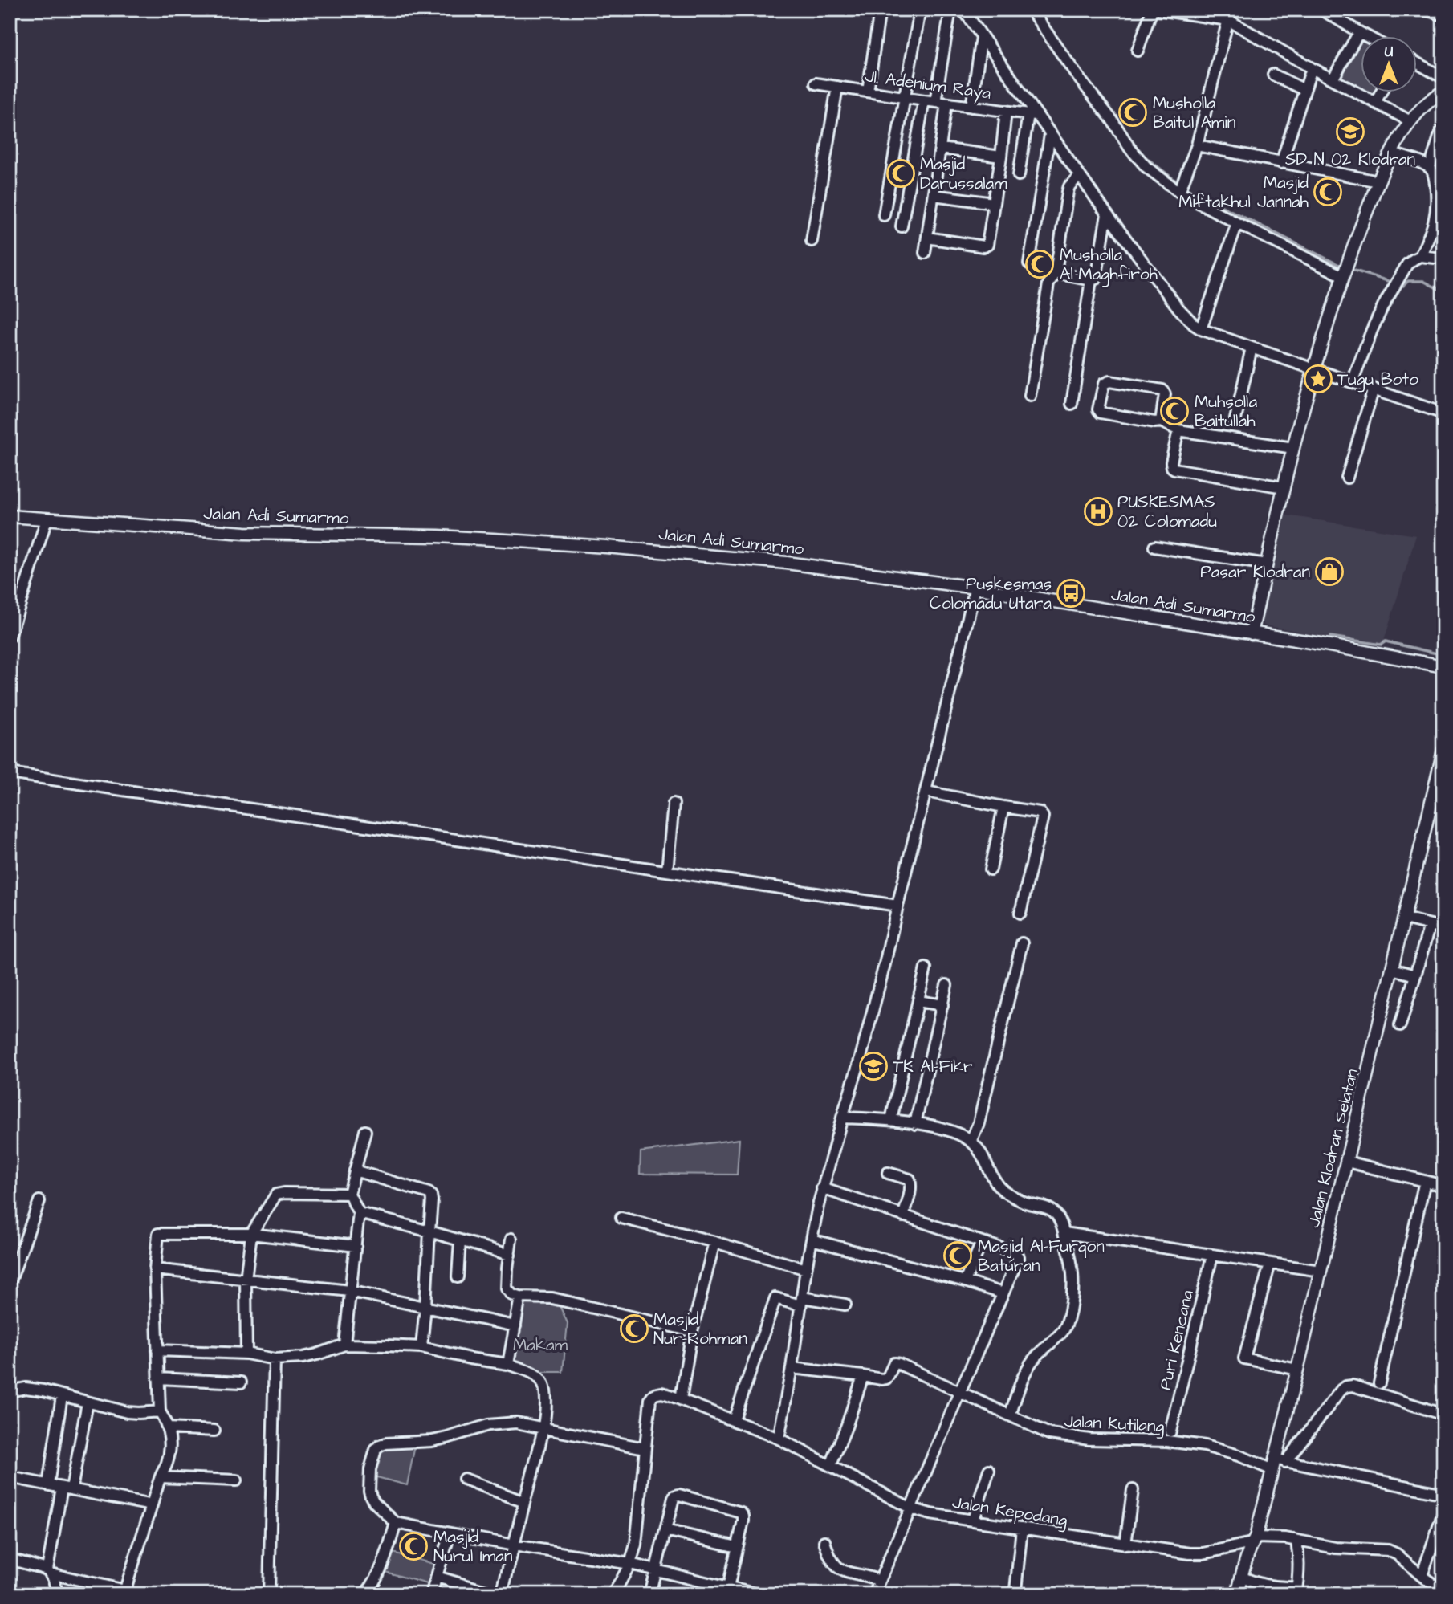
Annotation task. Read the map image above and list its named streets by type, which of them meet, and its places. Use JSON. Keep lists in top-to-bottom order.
{
  "streets": {
    "main road": ["Jalan Adi Sumarmo", "Jalan Klodran Selatan"],
    "street": [
      "Jl. Adenium Raya",
      "Puri Kencana",
      "Jalan Kutilang",
      "Jalan Kepodang"
    ]
  },
  "crossings": [
    ["Jalan Klodran Selatan", "Jalan Kutilang"],
    ["Jalan Klodran Selatan", "Jalan Kepodang"]
  ],
  "parks": ["Makam"],
  "places": {
    "mosque": [
      "Musholla Baitul Amin",
      "Masjid Darussalam",
      "Masjid Miftakhul Jannah",
      "Musholla Al-Maghfiroh",
      "Muhsolla Baitullah",
      "Masjid Al-Furqon Baturan",
      "Masjid Nur-Rohman",
      "Masjid Nurul Iman"
    ],
    "school or university": ["SD N 02 Klodran", "TK Al-Fikr"],
    "place": ["Tugu Boto"],
    "hospital": ["PUSKESMAS 02 Colomadu"],
    "shop": ["Pasar Klodran"],
    "bus stop": ["Puskesmas Colomadu Utara"]
  },
  "north": "top"
}
